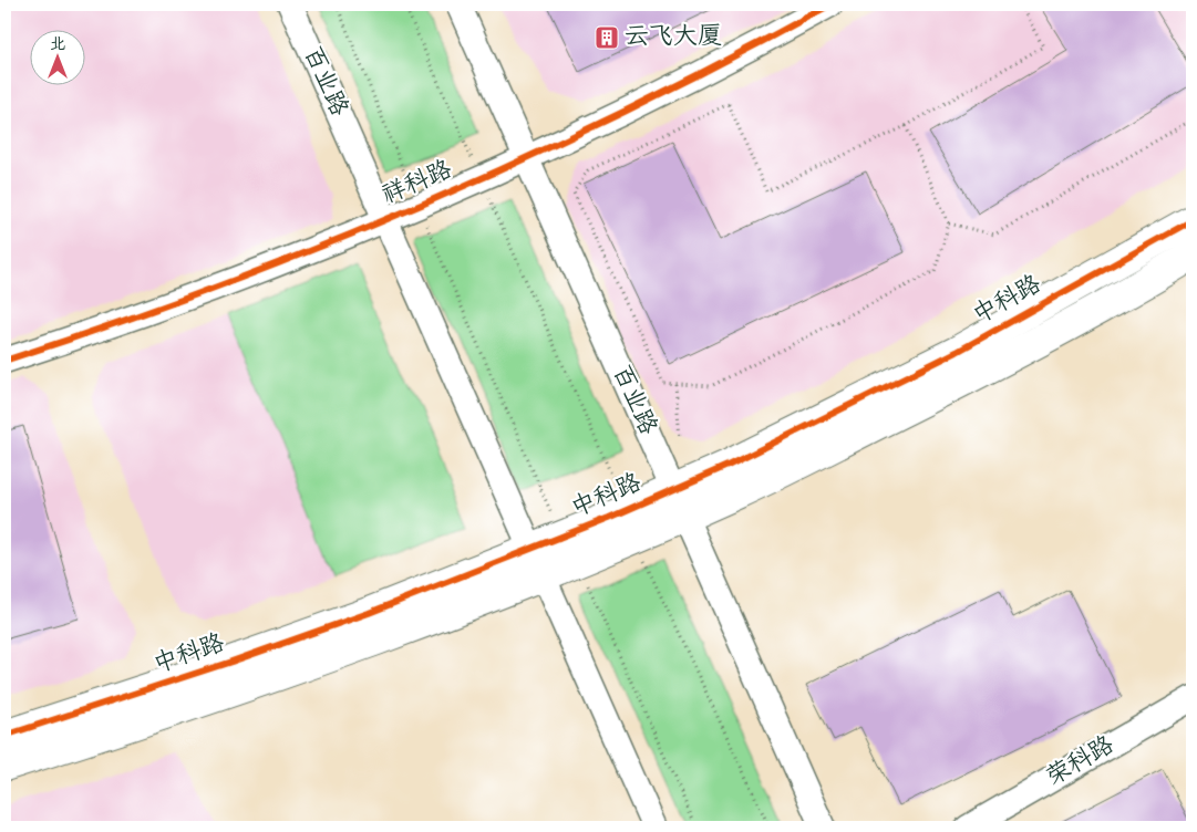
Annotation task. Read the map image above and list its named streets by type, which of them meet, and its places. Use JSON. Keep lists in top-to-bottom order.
{
  "streets": {
    "street": [
      "百业路",
      "祥科路",
      "中科路",
      "荣科路"
    ]
  },
  "crossings": [
    ["百业路", "祥科路"],
    ["百业路", "中科路"]
  ],
  "places": {
    "building": ["云飞大厦"]
  },
  "north": "top"
}
